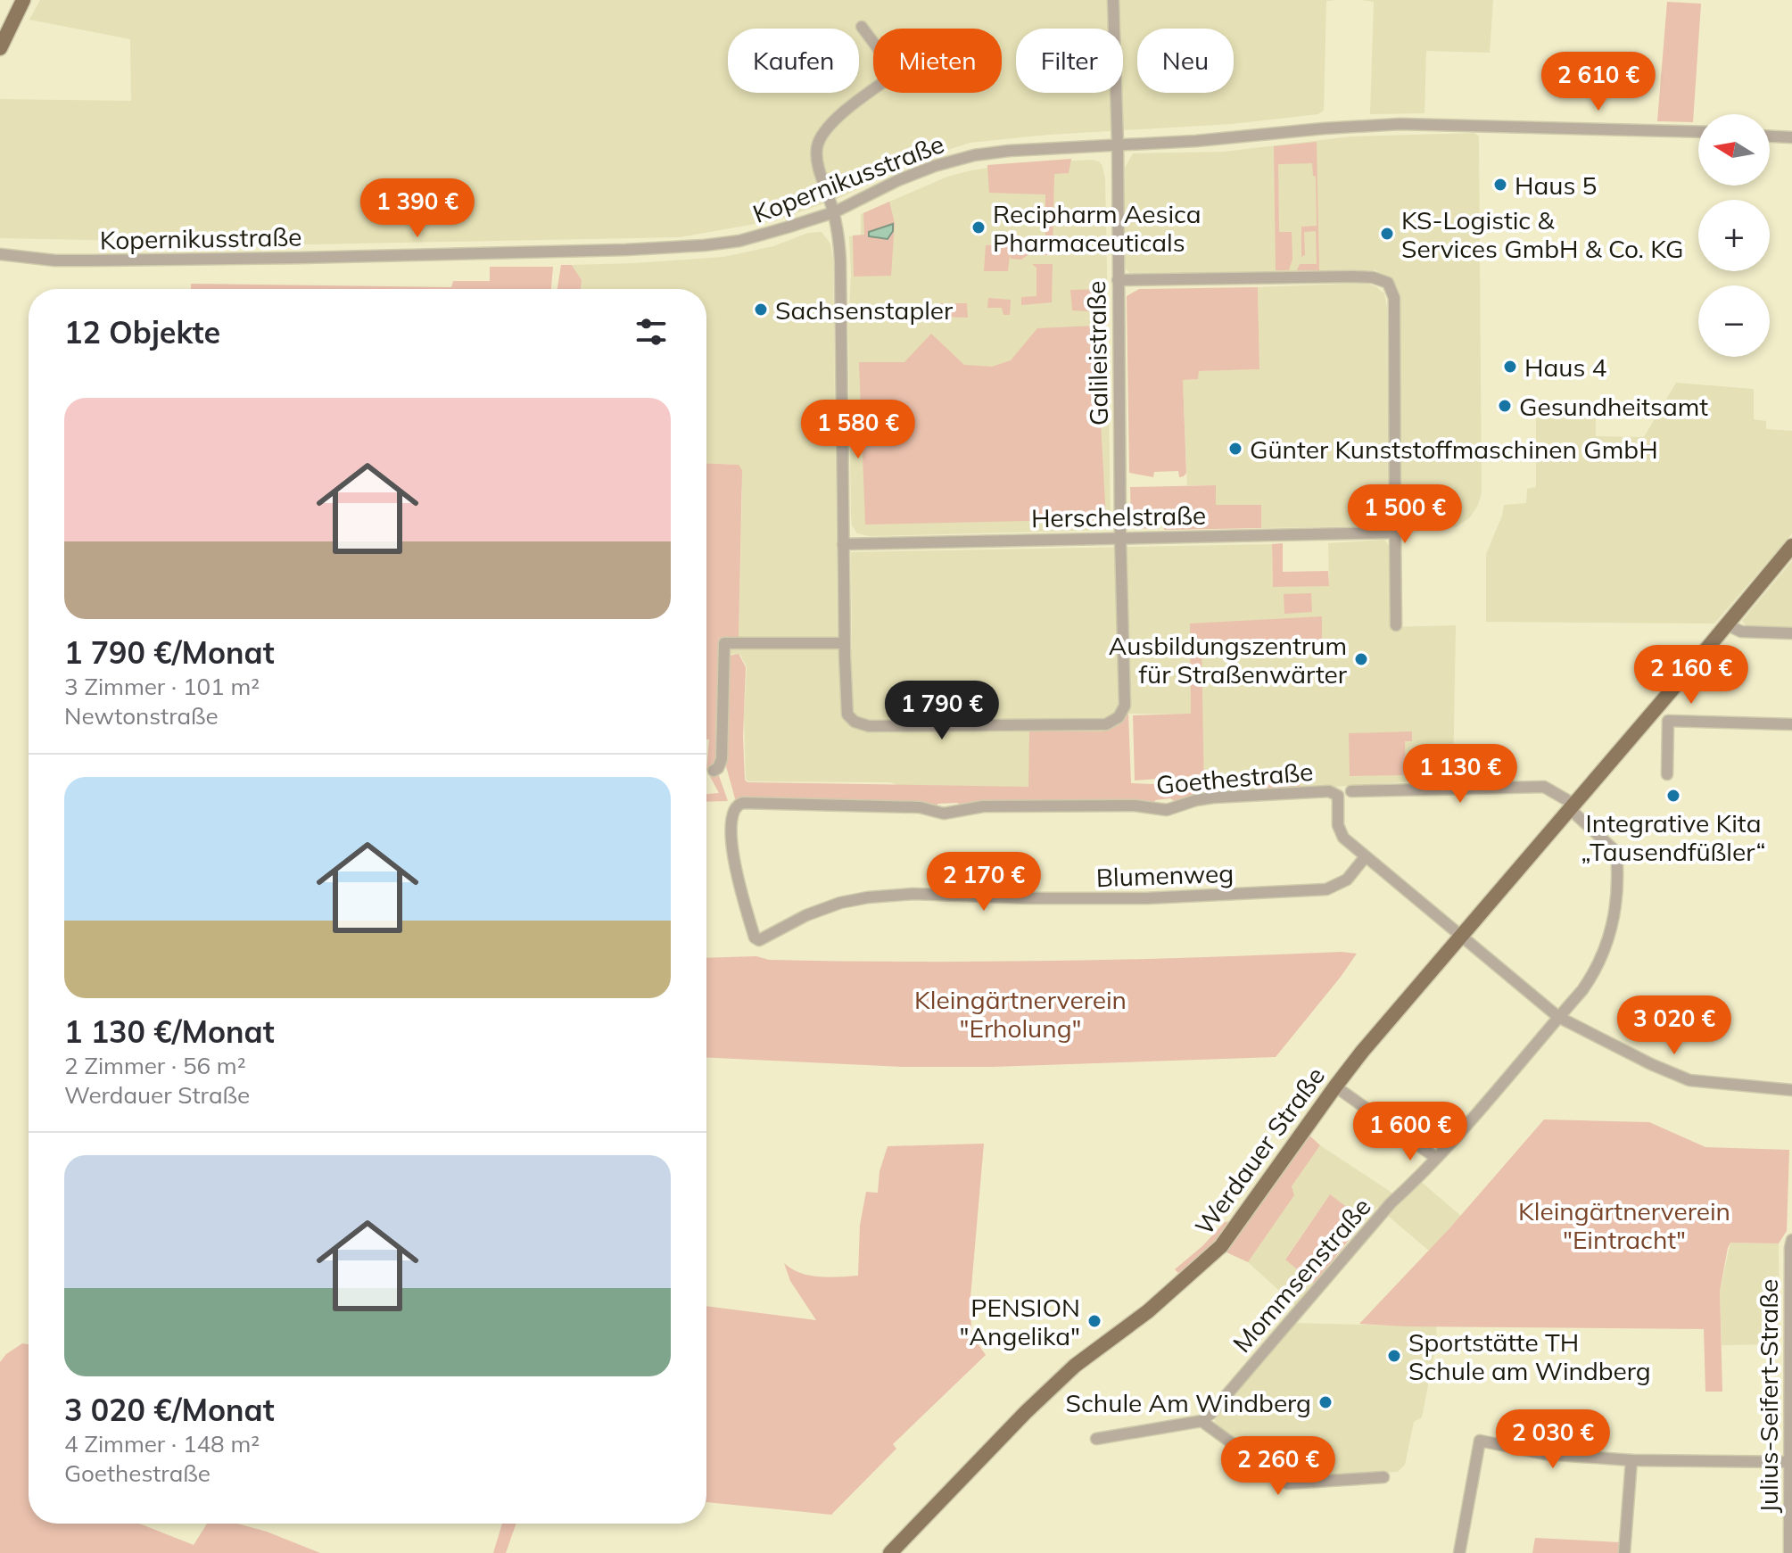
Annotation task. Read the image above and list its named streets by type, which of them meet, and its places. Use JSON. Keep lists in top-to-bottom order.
{
  "streets": {
    "main road": ["Werdauer Straße"],
    "street": [
      "Kopernikusstraße",
      "Galileistraße",
      "Herschelstraße",
      "Goethestraße",
      "Blumenweg",
      "Mommsenstraße",
      "Julius-Seifert-Straße"
    ]
  },
  "crossings": [
    ["Kopernikusstraße", "Galileistraße"],
    ["Galileistraße", "Herschelstraße"],
    ["Goethestraße", "Blumenweg"],
    ["Goethestraße", "Werdauer Straße"],
    ["Goethestraße", "Mommsenstraße"],
    ["Werdauer Straße", "Mommsenstraße"]
  ],
  "parks": ["Kleingärtnerverein \"Erholung\"", "Kleingärtnerverein \"Eintracht\""],
  "places": [
    "Haus 5",
    "Recipharm Aesica Pharmaceuticals",
    "KS-Logistic & Services GmbH & Co. KG",
    "Sachsenstapler",
    "Haus 4",
    "Gesundheitsamt",
    "Günter Kunststoffmaschinen GmbH",
    "Ausbildungszentrum für Straßenwärter",
    "Integrative Kita „Tausendfüßler“",
    "PENSION \"Angelika\"",
    "Sportstätte TH Schule am Windberg",
    "Schule Am Windberg"
  ],
  "north": "left",
  "page": {
    "chip": [
      "Kaufen",
      "Mieten",
      "Filter",
      "Neu"
    ],
    "price": [
      "2 610 €",
      "1 390 €",
      "1 580 €",
      "1 500 €",
      "2 160 €",
      "1 790 €",
      "1 130 €",
      "2 170 €",
      "3 020 €",
      "1 600 €",
      "2 030 €",
      "2 260 €"
    ],
    "map_buttons": ["+", "−"],
    "heading": "12 Objekte",
    "list": [
      {
        "name": "1 790 €/Monat",
        "note": "3 Zimmer · 101 m² · Newtonstraße"
      },
      {
        "name": "1 130 €/Monat",
        "note": "2 Zimmer · 56 m² · Werdauer Straße"
      },
      {
        "name": "3 020 €/Monat",
        "note": "4 Zimmer · 148 m² · Goethestraße"
      }
    ]
  }
}
